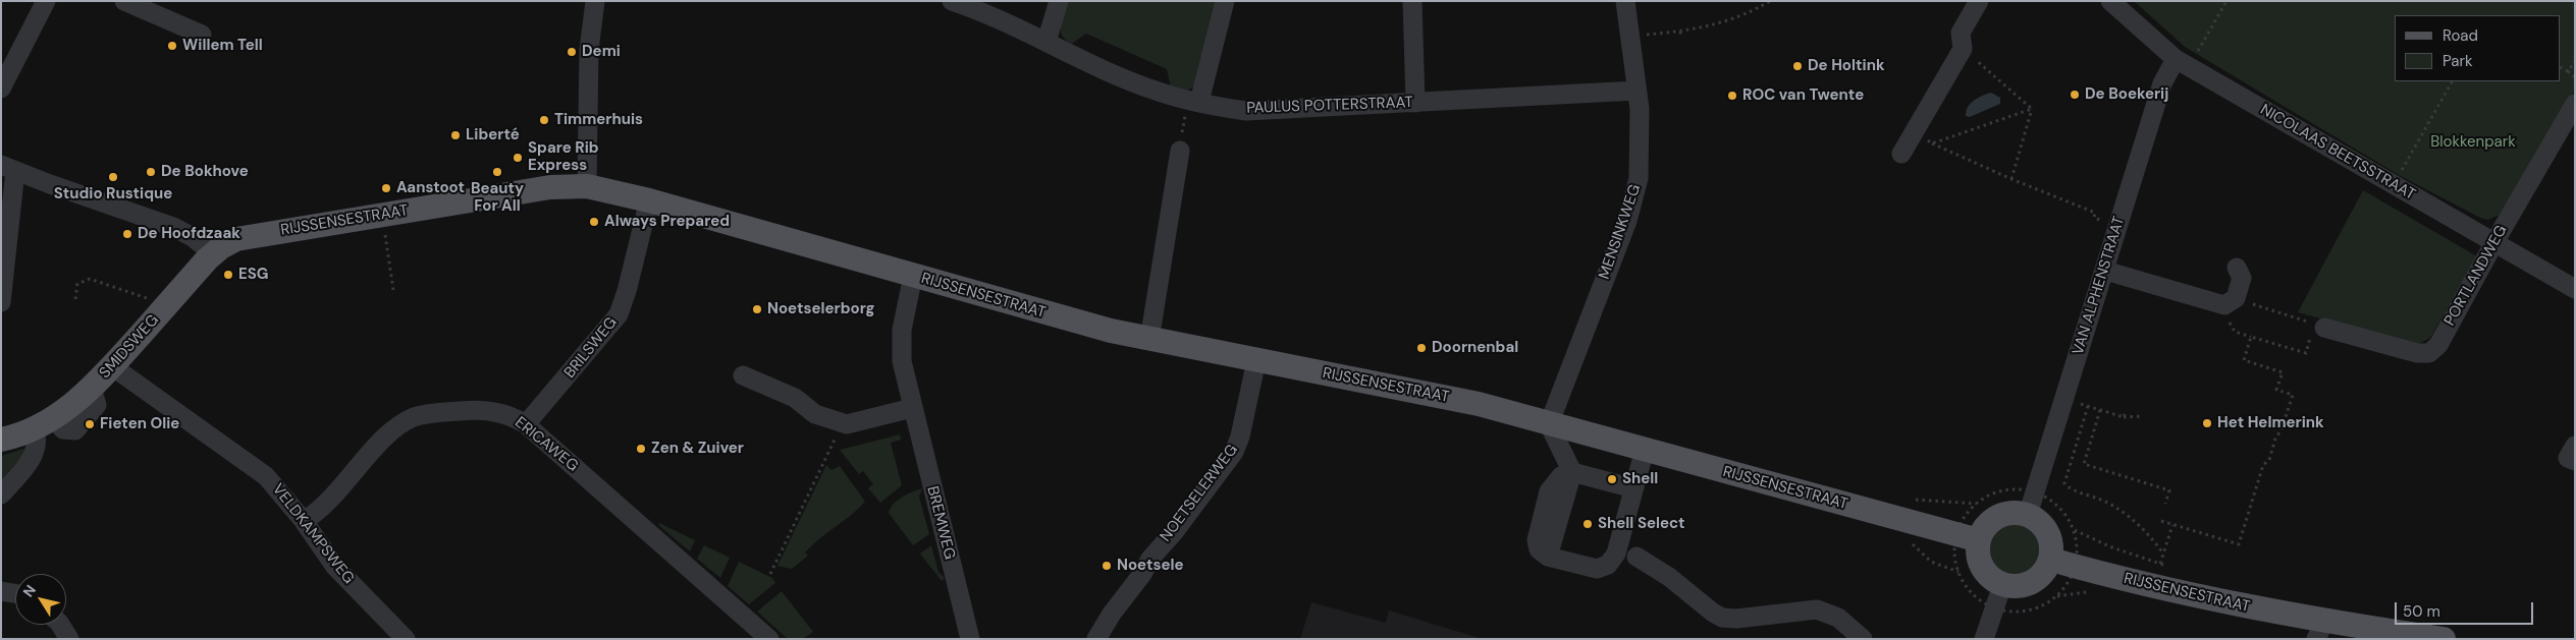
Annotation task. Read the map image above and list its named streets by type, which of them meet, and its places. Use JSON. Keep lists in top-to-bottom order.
{
  "streets": {
    "main road": ["RIJSSENSESTRAAT", "SMIDSWEG"],
    "street": [
      "PAULUS POTTERSTRAAT",
      "NICOLAAS BEETSSTRAAT",
      "MENSINKWEG",
      "PORTLANDWEG",
      "VAN ALPHENSTRAAT",
      "BRILSWEG",
      "ERICAWEG",
      "NOETSELERWEG",
      "BREMWEG",
      "VELDKAMPSWEG"
    ]
  },
  "crossings": [
    ["PAULUS POTTERSTRAAT", "MENSINKWEG"],
    ["NICOLAAS BEETSSTRAAT", "PORTLANDWEG"],
    ["NICOLAAS BEETSSTRAAT", "VAN ALPHENSTRAAT"],
    ["RIJSSENSESTRAAT", "MENSINKWEG"],
    ["RIJSSENSESTRAAT", "VAN ALPHENSTRAAT"],
    ["RIJSSENSESTRAAT", "SMIDSWEG"],
    ["RIJSSENSESTRAAT", "BRILSWEG"],
    ["RIJSSENSESTRAAT", "NOETSELERWEG"],
    ["RIJSSENSESTRAAT", "BREMWEG"],
    ["SMIDSWEG", "VELDKAMPSWEG"],
    ["BRILSWEG", "ERICAWEG"],
    ["ERICAWEG", "VELDKAMPSWEG"]
  ],
  "parks": ["Blokkenpark"],
  "places": [
    "Willem Tell",
    "Demi",
    "De Holtink",
    "De Boekerij",
    "ROC van Twente",
    "Timmerhuis",
    "Liberté",
    "Spare Rib Express",
    "De Bokhove",
    "Beauty For All",
    "Studio Rustique",
    "Aanstoot",
    "Always Prepared",
    "De Hoofdzaak",
    "ESG",
    "Noetselerborg",
    "Doornenbal",
    "Het Helmerink",
    "Fieten Olie",
    "Zen & Zuiver",
    "Shell",
    "Shell Select",
    "Noetsele"
  ],
  "legend": ["Road", "Park"],
  "scale_bar": "50 m",
  "north": "top left"
}
